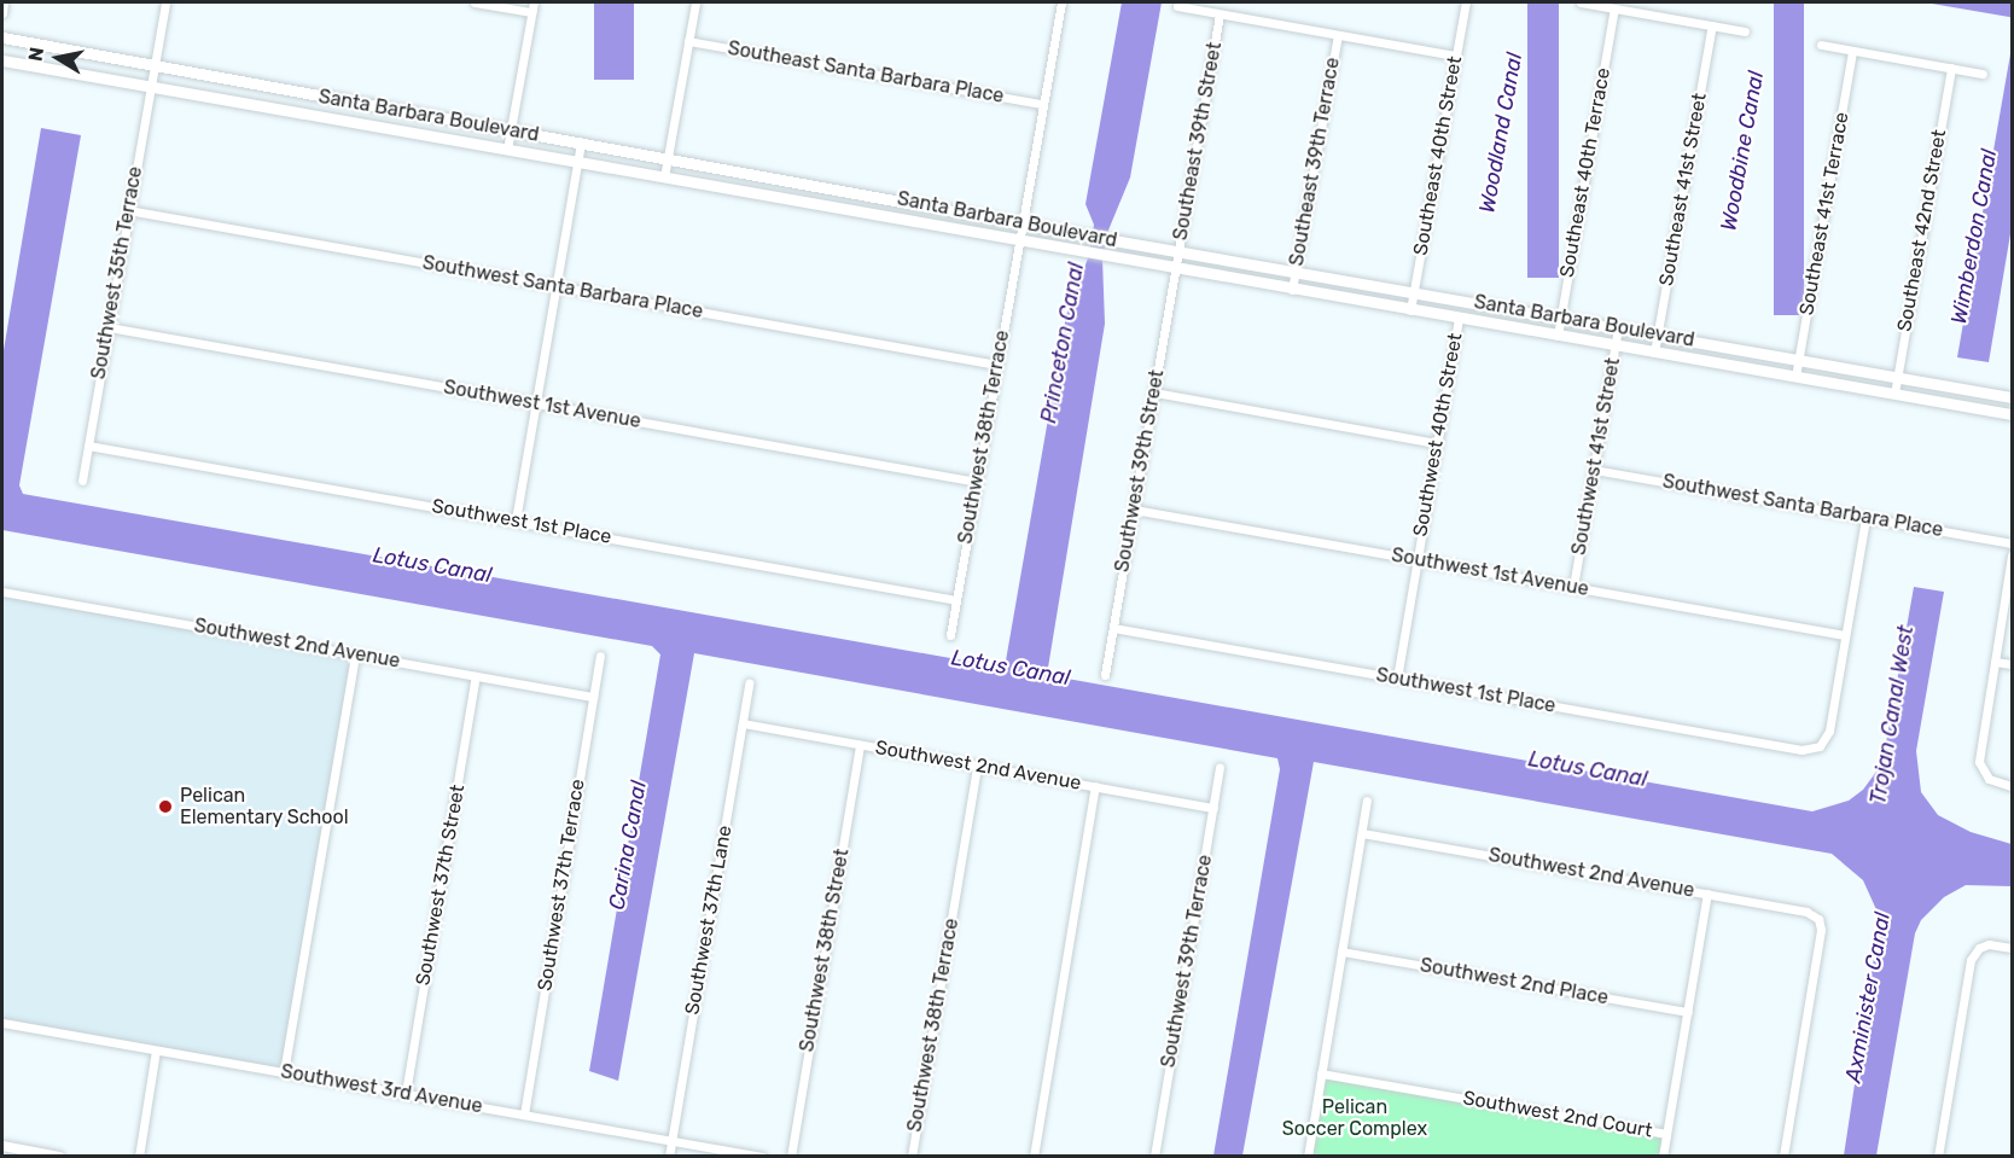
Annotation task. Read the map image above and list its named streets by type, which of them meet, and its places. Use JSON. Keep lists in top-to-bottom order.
{
  "streets": {
    "main road": ["Santa Barbara Boulevard"],
    "street": [
      "Southeast Santa Barbara Place",
      "Southeast 39th Street",
      "Southeast 40th Street",
      "Southeast 39th Terrace",
      "Southeast 40th Terrace",
      "Southeast 41st Street",
      "Southeast 41st Terrace",
      "Southeast 42nd Street",
      "Southwest 35th Terrace",
      "Southwest Santa Barbara Place",
      "Southwest 1st Avenue",
      "Southwest 40th Street",
      "Southwest 38th Terrace",
      "Southwest 41st Street",
      "Southwest 39th Street",
      "Southwest 1st Place",
      "Southwest 2nd Avenue",
      "Southwest 37th Street",
      "Southwest 37th Terrace",
      "Southwest 37th Lane",
      "Southwest 38th Street",
      "Southwest 39th Terrace",
      "Southwest 2nd Place",
      "Southwest 3rd Avenue",
      "Southwest 2nd Court"
    ]
  },
  "crossings": [
    ["Southeast Santa Barbara Place", "Southwest 38th Terrace"],
    ["Santa Barbara Boulevard", "Southeast 39th Street"],
    ["Santa Barbara Boulevard", "Southeast 40th Street"],
    ["Santa Barbara Boulevard", "Southeast 39th Terrace"],
    ["Santa Barbara Boulevard", "Southeast 40th Terrace"],
    ["Santa Barbara Boulevard", "Southeast 41st Street"],
    ["Santa Barbara Boulevard", "Southeast 41st Terrace"],
    ["Santa Barbara Boulevard", "Southeast 42nd Street"],
    ["Santa Barbara Boulevard", "Southwest 35th Terrace"],
    ["Santa Barbara Boulevard", "Southwest 40th Street"],
    ["Santa Barbara Boulevard", "Southwest 38th Terrace"],
    ["Santa Barbara Boulevard", "Southwest 41st Street"],
    ["Santa Barbara Boulevard", "Southwest 39th Street"],
    ["Southeast 39th Street", "Southwest 39th Street"],
    ["Southwest 35th Terrace", "Southwest Santa Barbara Place"],
    ["Southwest 35th Terrace", "Southwest 1st Avenue"],
    ["Southwest 35th Terrace", "Southwest 1st Place"],
    ["Southwest Santa Barbara Place", "Southwest 38th Terrace"],
    ["Southwest Santa Barbara Place", "Southwest 41st Street"],
    ["Southwest 1st Avenue", "Southwest 40th Street"],
    ["Southwest 1st Avenue", "Southwest 38th Terrace"],
    ["Southwest 1st Avenue", "Southwest 41st Street"],
    ["Southwest 1st Avenue", "Southwest 39th Street"],
    ["Southwest 1st Avenue", "Southwest 1st Place"],
    ["Southwest 40th Street", "Southwest 1st Place"],
    ["Southwest 38th Terrace", "Southwest 1st Place"],
    ["Southwest 38th Terrace", "Southwest 2nd Avenue"],
    ["Southwest 39th Street", "Southwest 1st Place"],
    ["Southwest 2nd Avenue", "Southwest 37th Street"],
    ["Southwest 2nd Avenue", "Southwest 37th Terrace"],
    ["Southwest 2nd Avenue", "Southwest 37th Lane"],
    ["Southwest 2nd Avenue", "Southwest 38th Street"],
    ["Southwest 2nd Avenue", "Southwest 39th Terrace"],
    ["Southwest 37th Street", "Southwest 3rd Avenue"],
    ["Southwest 37th Terrace", "Southwest 3rd Avenue"],
    ["Southwest 37th Lane", "Southwest 3rd Avenue"]
  ],
  "water": [
    "Woodland Canal",
    "Woodbine Canal",
    "Wimberdon Canal",
    "Princeton Canal",
    "Lotus Canal",
    "Trojan Canal West",
    "Carina Canal",
    "Axminister Canal"
  ],
  "parks": ["Pelican Soccer Complex"],
  "places": ["Pelican Elementary School"],
  "north": "left"
}
